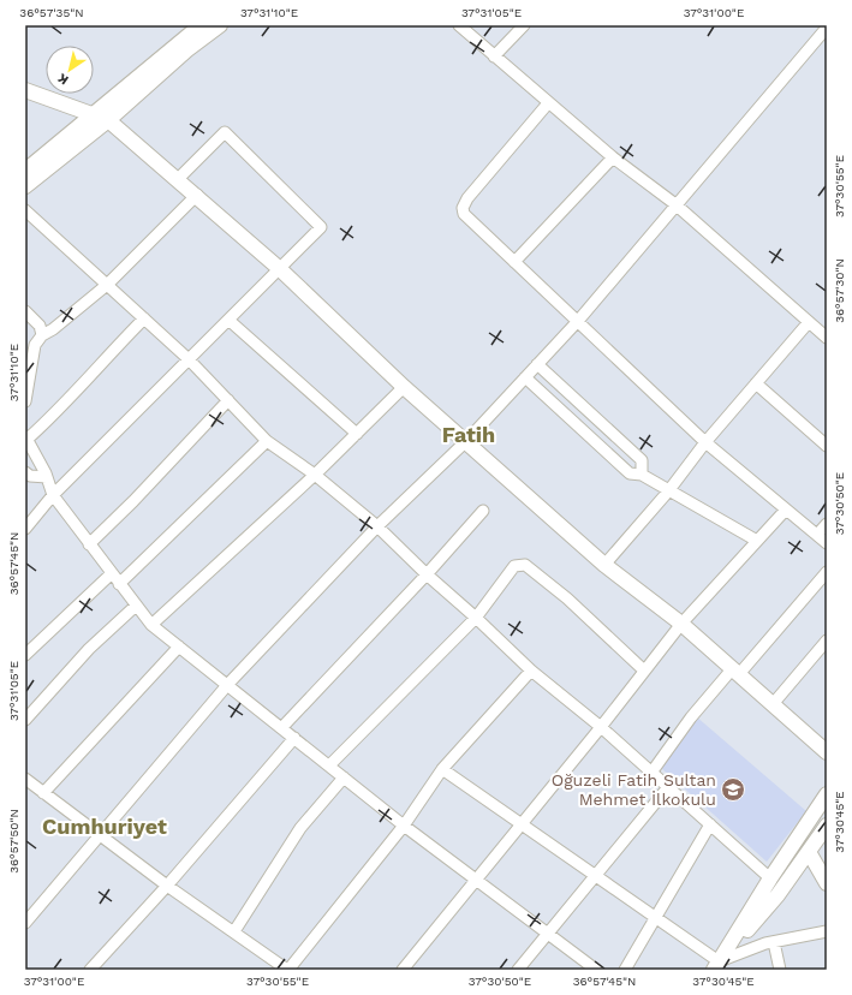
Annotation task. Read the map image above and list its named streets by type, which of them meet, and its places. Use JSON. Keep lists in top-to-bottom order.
{
  "districts": ["Fatih", "Cumhuriyet"],
  "places": {
    "school or university": ["Oğuzeli Fatih Sultan Mehmet İlkokulu"]
  },
  "north": "bottom left",
  "coordinates": [
    "36°57'35\"N",
    "37°31'10\"E",
    "37°31'05\"E",
    "37°31'00\"E",
    "37°30'55\"E",
    "36°57'30\"N",
    "37°30'50\"E",
    "36°57'45\"N",
    "37°30'45\"E",
    "36°57'50\"N"
  ]
}
